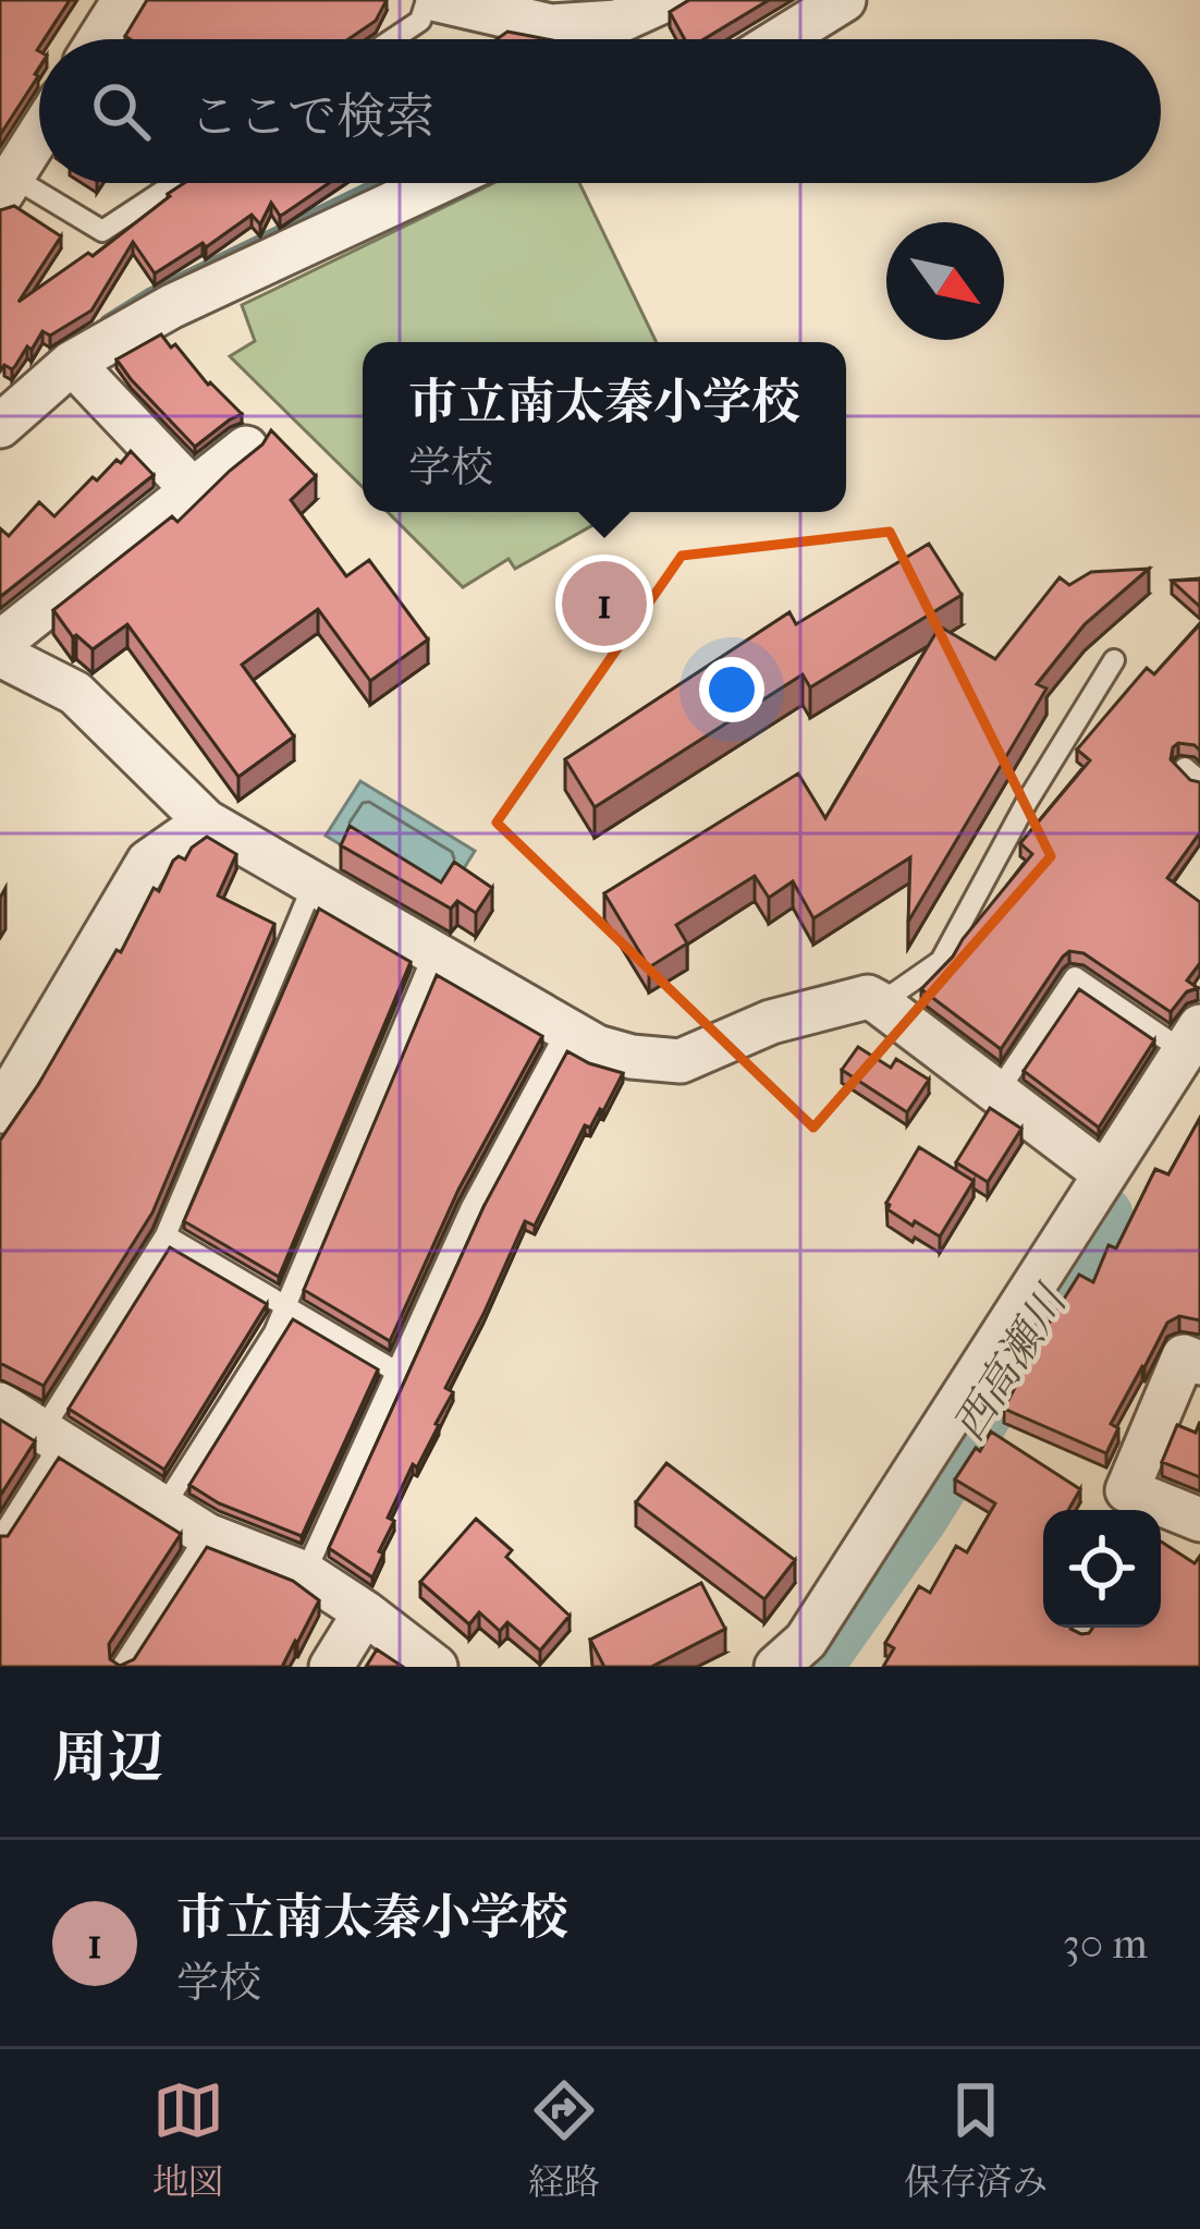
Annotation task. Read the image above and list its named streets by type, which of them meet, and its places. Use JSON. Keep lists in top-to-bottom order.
{
  "water": ["西高瀬川"],
  "north": "bottom right",
  "page": {
    "search": "ここで検索",
    "popup": ["市立南太秦小学校", "学校"],
    "pins": "1",
    "heading": "周辺",
    "list": [
      {
        "mark": "1",
        "name": "市立南太秦小学校",
        "note": "学校",
        "value": "30 m"
      }
    ],
    "nav": ["地図", "経路", "保存済み"]
  }
}
